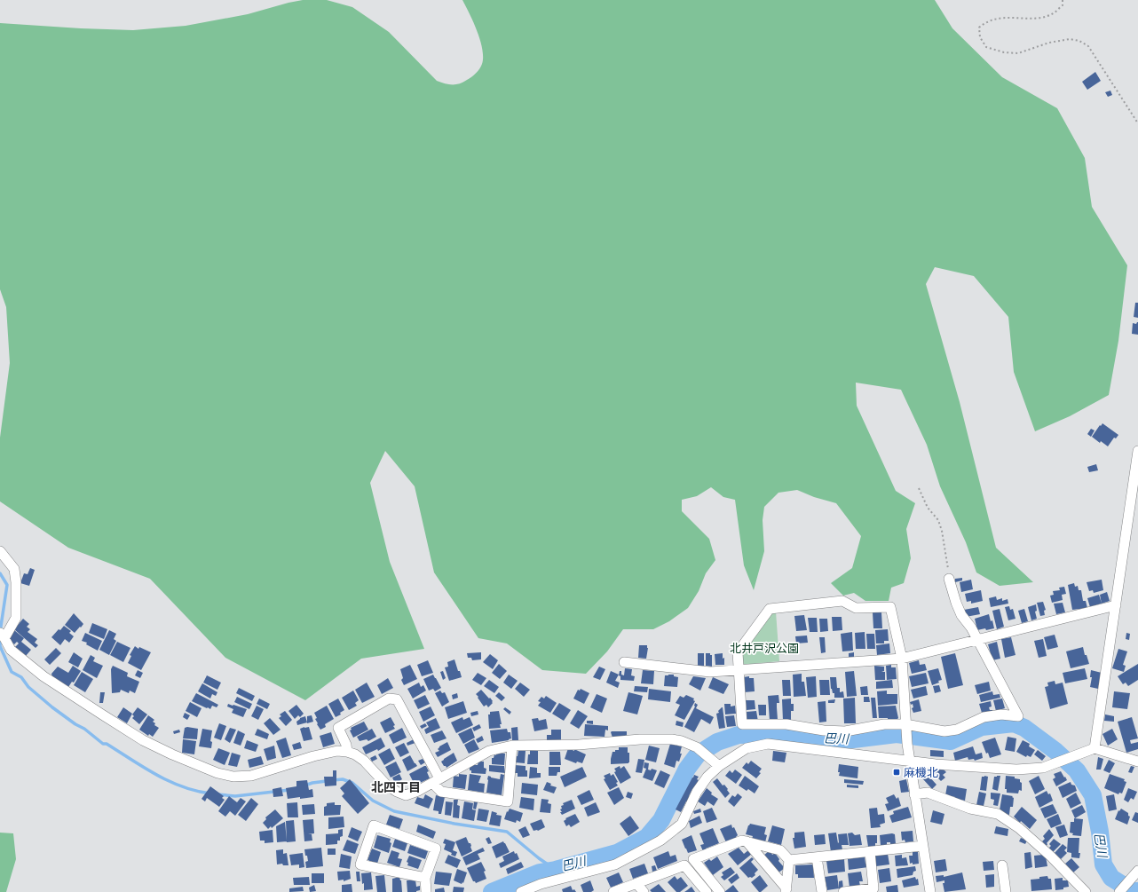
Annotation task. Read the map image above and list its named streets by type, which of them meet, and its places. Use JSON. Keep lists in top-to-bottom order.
{
  "districts": ["北四丁目"],
  "water": ["巴川"],
  "parks": ["北井戸沢公園"],
  "places": {
    "transit": ["麻機北"]
  }
}
